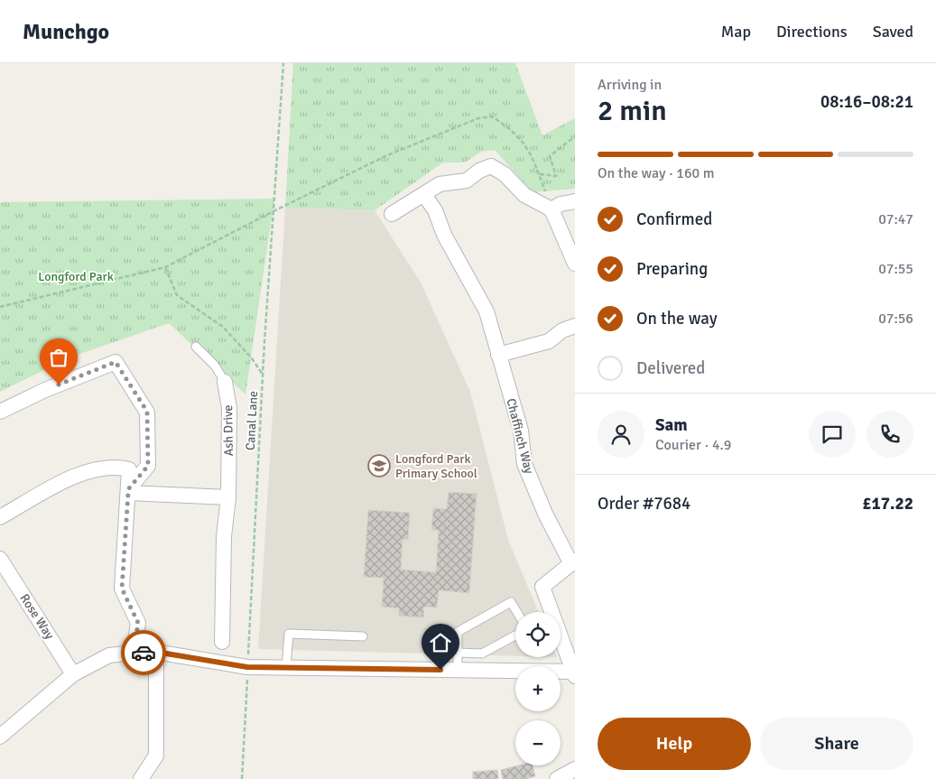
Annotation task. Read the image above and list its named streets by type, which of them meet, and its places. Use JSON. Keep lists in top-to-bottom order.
{
  "streets": {
    "street": ["Ash Drive", "Chaffinch Way", "Rose Way"],
    "path": ["Canal Lane"]
  },
  "parks": ["Longford Park"],
  "places": {
    "school or university": ["Longford Park Primary School"]
  },
  "page": {
    "header": "Munchgo",
    "nav": ["Map", "Directions", "Saved"],
    "heading": ["2 min", "Arriving in", "08:16–08:21"],
    "panel": [
      "Sam",
      "Courier · 4.9",
      "Order #7684",
      "£17.22"
    ],
    "bar": "On the way · 160 m",
    "list": [
      ["Confirmed", "07:47"],
      ["Preparing", "07:55"],
      ["On the way", "07:56"],
      "Delivered"
    ],
    "map_buttons": ["+", "−"],
    "buttons": ["Help", "Share"]
  }
}
